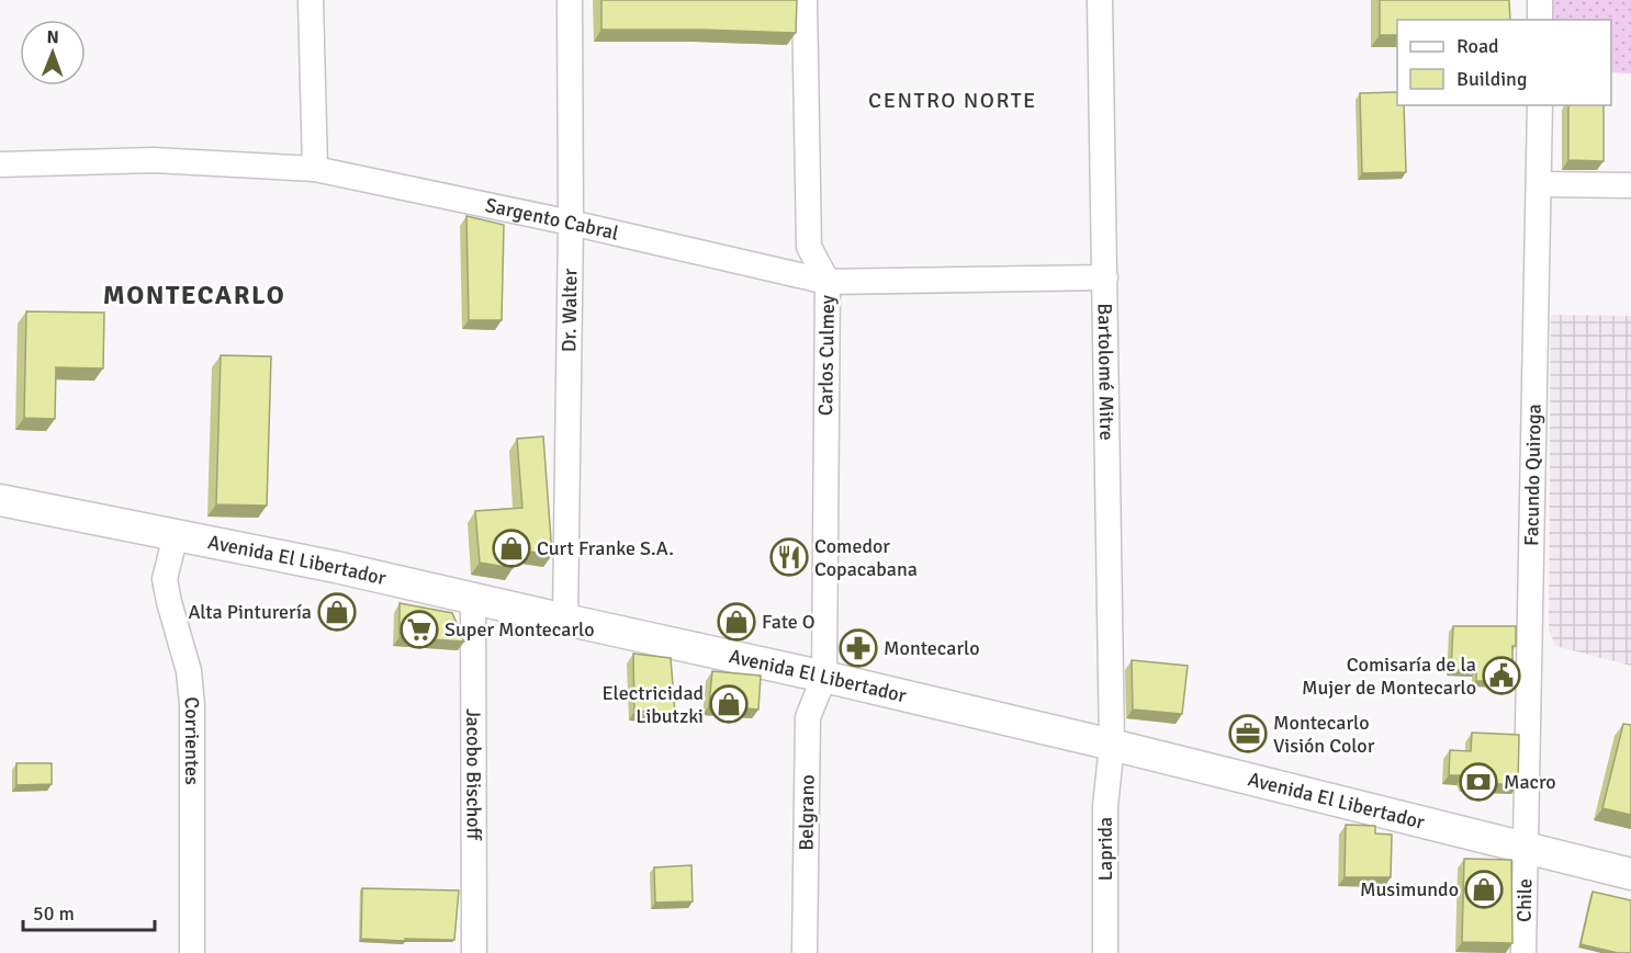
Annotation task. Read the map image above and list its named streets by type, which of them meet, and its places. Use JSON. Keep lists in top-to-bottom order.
{
  "streets": {
    "main road": ["Avenida El Libertador"],
    "street": [
      "Sargento Cabral",
      "Dr. Walter",
      "Carlos Culmey",
      "Bartolomé Mitre",
      "Facundo Quiroga",
      "Corrientes",
      "Jacobo Bischoff",
      "Belgrano",
      "Laprida",
      "Chile"
    ]
  },
  "crossings": [
    ["Sargento Cabral", "Dr. Walter"],
    ["Sargento Cabral", "Carlos Culmey"],
    ["Sargento Cabral", "Bartolomé Mitre"],
    ["Dr. Walter", "Avenida El Libertador"],
    ["Carlos Culmey", "Avenida El Libertador"],
    ["Carlos Culmey", "Belgrano"],
    ["Bartolomé Mitre", "Avenida El Libertador"],
    ["Bartolomé Mitre", "Laprida"],
    ["Facundo Quiroga", "Avenida El Libertador"],
    ["Facundo Quiroga", "Chile"],
    ["Avenida El Libertador", "Corrientes"],
    ["Avenida El Libertador", "Jacobo Bischoff"],
    ["Avenida El Libertador", "Belgrano"],
    ["Avenida El Libertador", "Laprida"],
    ["Avenida El Libertador", "Chile"]
  ],
  "districts": ["CENTRO NORTE", "MONTECARLO"],
  "places": {
    "shop": [
      "Curt Franke S.A.",
      "Alta Pinturería",
      "Fate O",
      "Electricidad Libutzki",
      "Musimundo"
    ],
    "restaurant": ["Comedor Copacabana"],
    "supermarket": ["Super Montecarlo"],
    "pharmacy": ["Montecarlo"],
    "public building": ["Comisaría de la Mujer de Montecarlo"],
    "office": ["Montecarlo Visión Color"],
    "bank": ["Macro"]
  },
  "legend": ["Road", "Building"],
  "scale_bar": "50 m",
  "north": "top"
}
